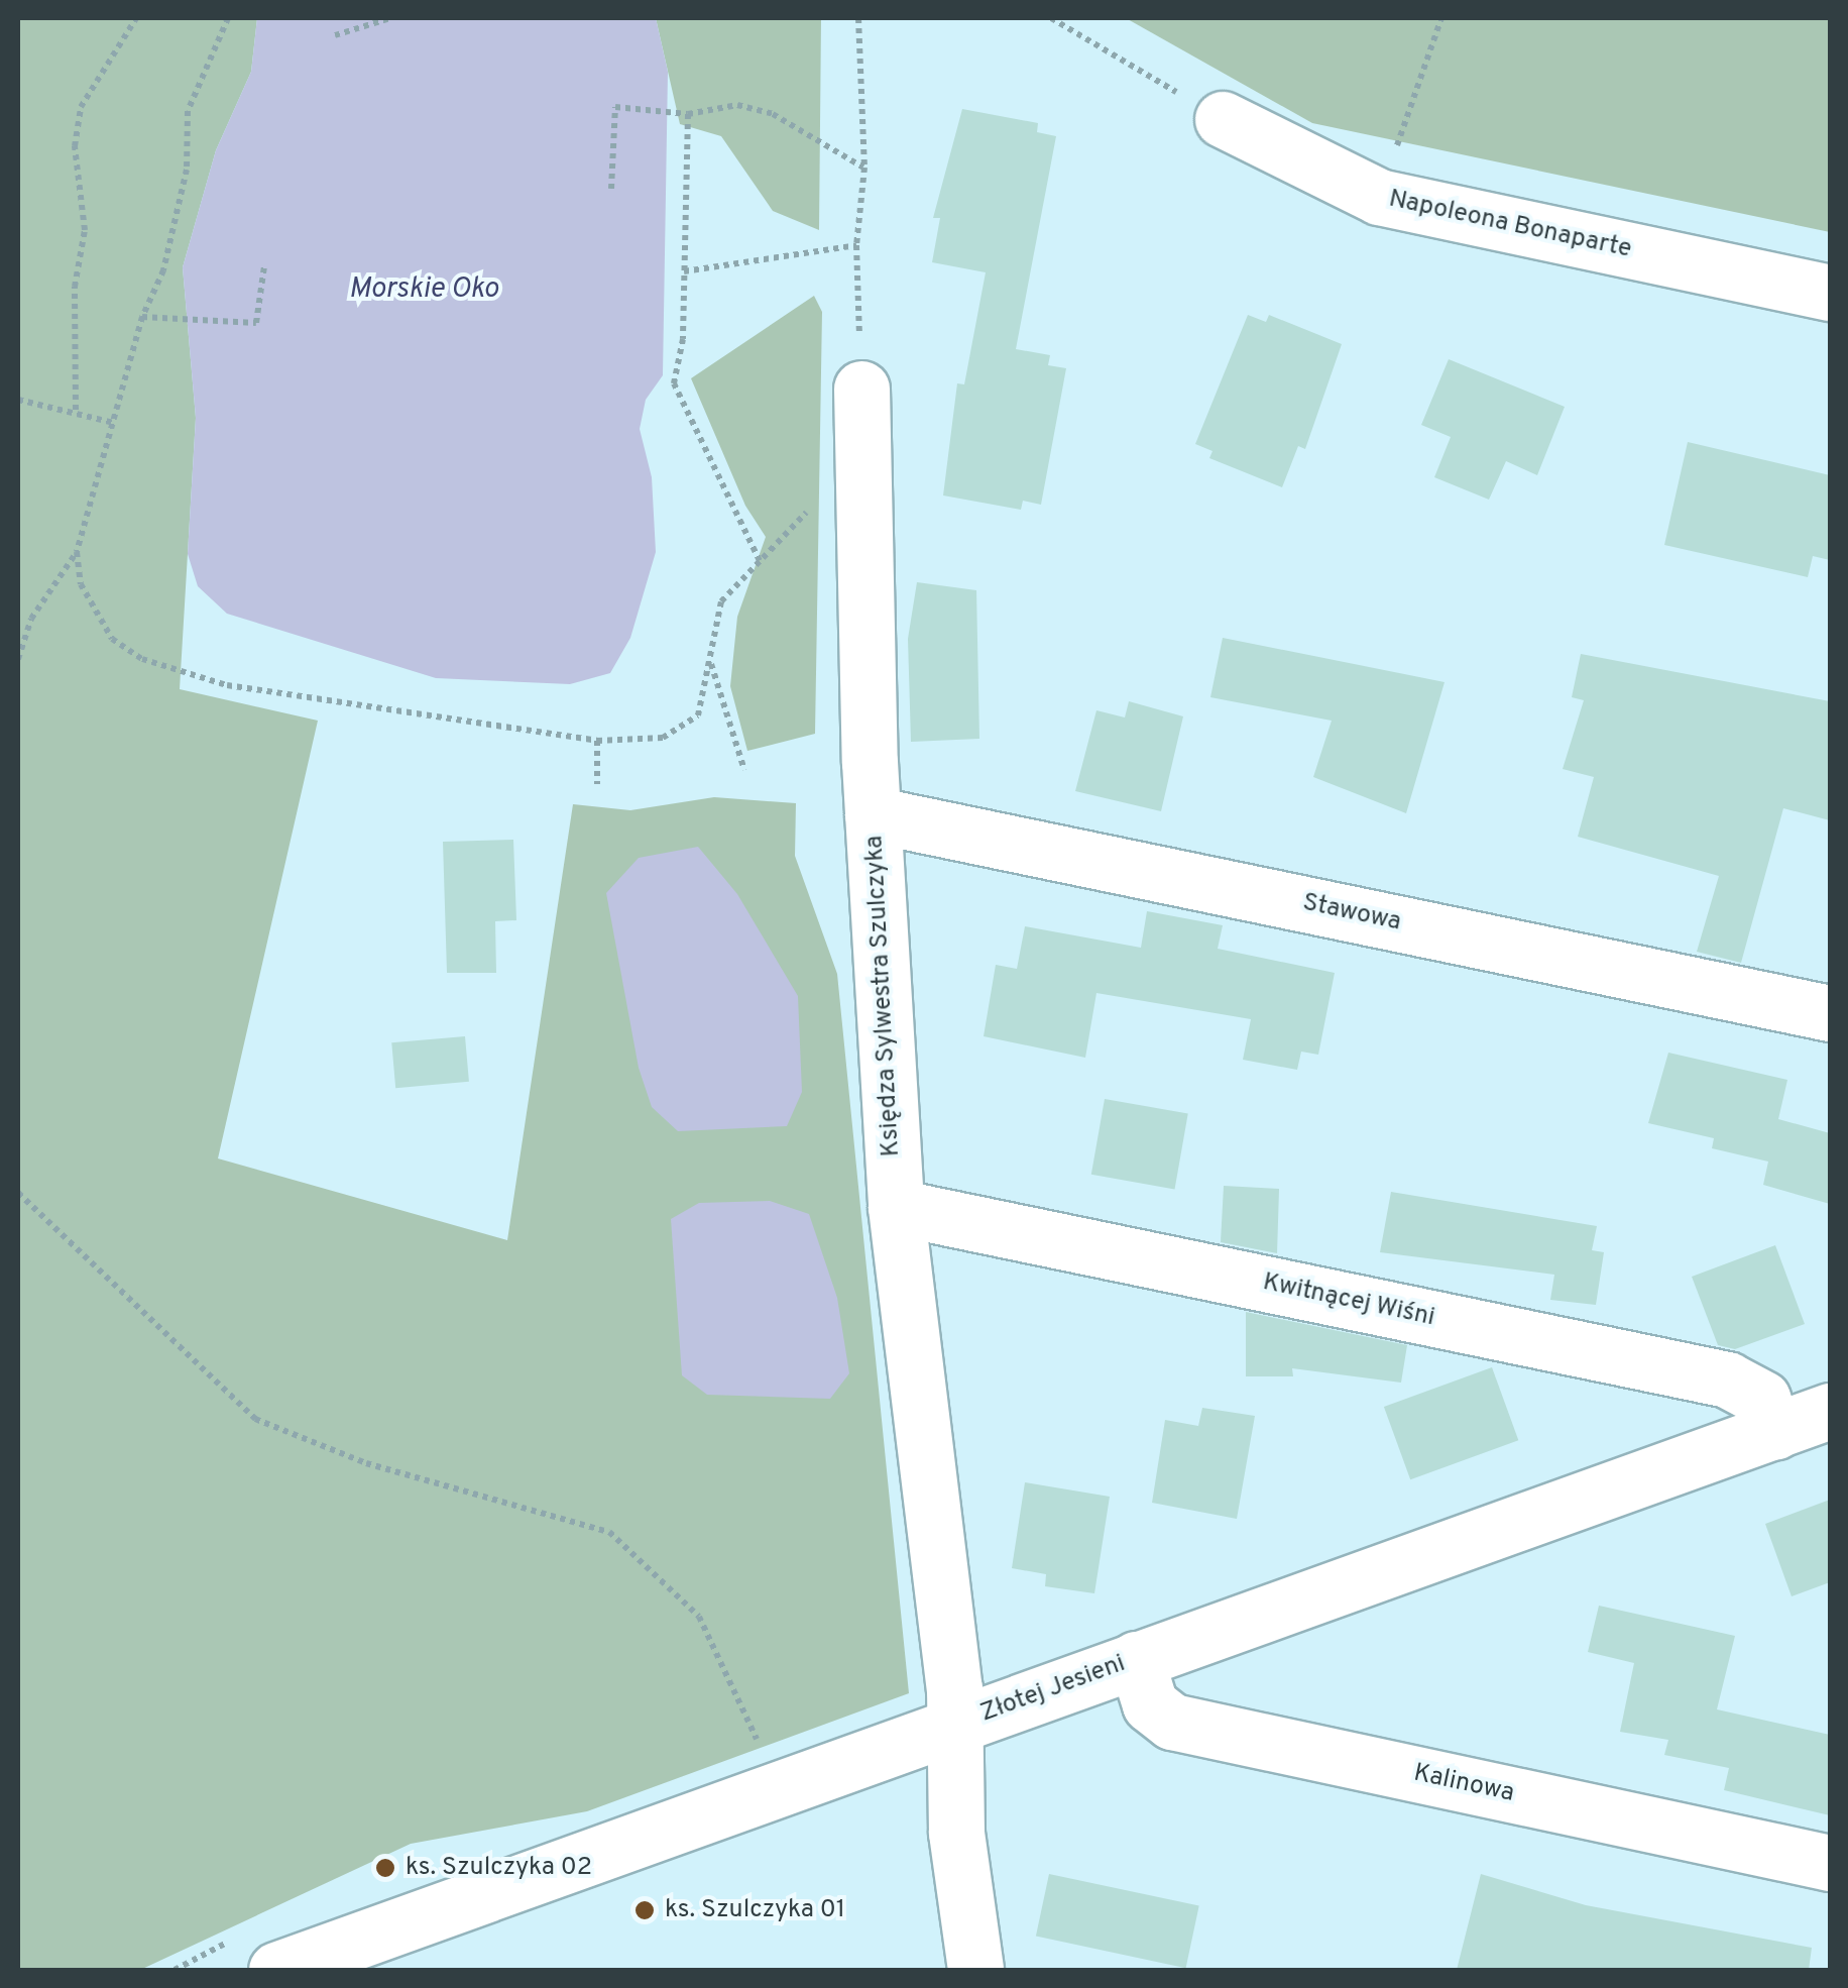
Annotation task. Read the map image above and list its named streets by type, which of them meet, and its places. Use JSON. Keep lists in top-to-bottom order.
{
  "streets": {
    "street": [
      "Napoleona Bonaparte",
      "Stawowa",
      "Księdza Sylwestra Szulczyka",
      "Kwitnącej Wiśni",
      "Złotej Jesieni",
      "Kalinowa"
    ]
  },
  "crossings": [
    ["Stawowa", "Księdza Sylwestra Szulczyka"],
    ["Księdza Sylwestra Szulczyka", "Kwitnącej Wiśni"],
    ["Księdza Sylwestra Szulczyka", "Złotej Jesieni"],
    ["Kwitnącej Wiśni", "Złotej Jesieni"],
    ["Złotej Jesieni", "Kalinowa"]
  ],
  "water": ["Morskie Oko"],
  "places": ["ks. Szulczyka 02", "ks. Szulczyka 01"]
}
